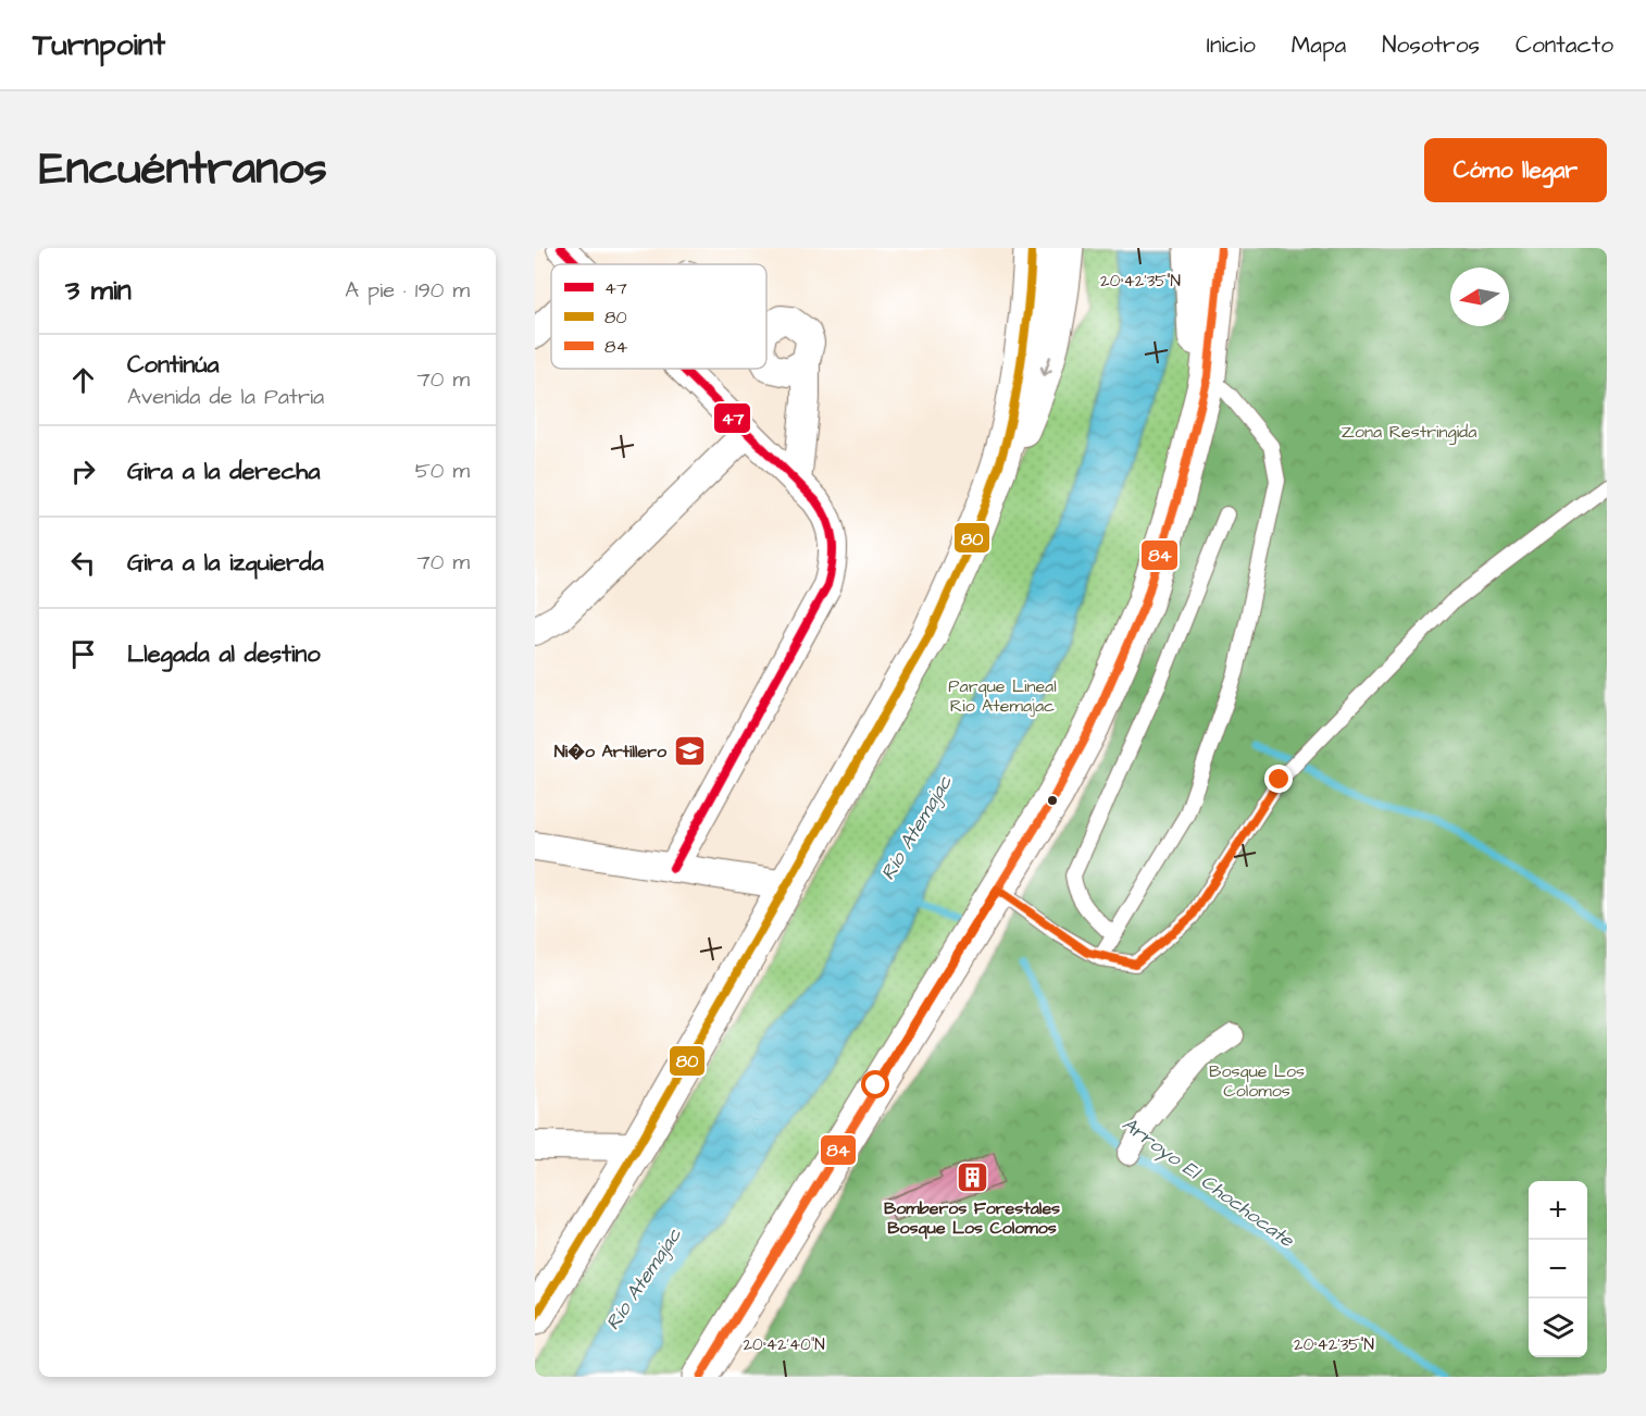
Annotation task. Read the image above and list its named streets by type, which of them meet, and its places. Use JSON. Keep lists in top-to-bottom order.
{
  "water": ["Río Atemajac", "Arroyo El Chochocate"],
  "parks": ["Zona Restringida", "Parque Lineal Rio Atemajac", "Bosque Los Colomos"],
  "places": {
    "school or university": ["Ni�o Artillero"],
    "building": ["Bomberos Forestales Bosque Los Colomos"]
  },
  "lines": ["transit line 47", "transit line 80", "transit line 84"],
  "legend": ["47", "80", "84"],
  "north": "left",
  "page": {
    "header": "Turnpoint",
    "nav": [
      "Inicio",
      "Mapa",
      "Nosotros",
      "Contacto"
    ],
    "title": "Encuéntranos",
    "buttons": "Cómo llegar",
    "heading": ["3 min", "A pie · 190 m"],
    "list": [
      ["Continúa", "Avenida de la Patria", "70 m"],
      ["Gira a la derecha", "50 m"],
      ["Gira a la izquierda", "70 m"],
      "Llegada al destino"
    ],
    "map_buttons": ["+", "−"]
  },
  "coordinates": ["20°42'35\"N", "20°42'40\"N"]
}
